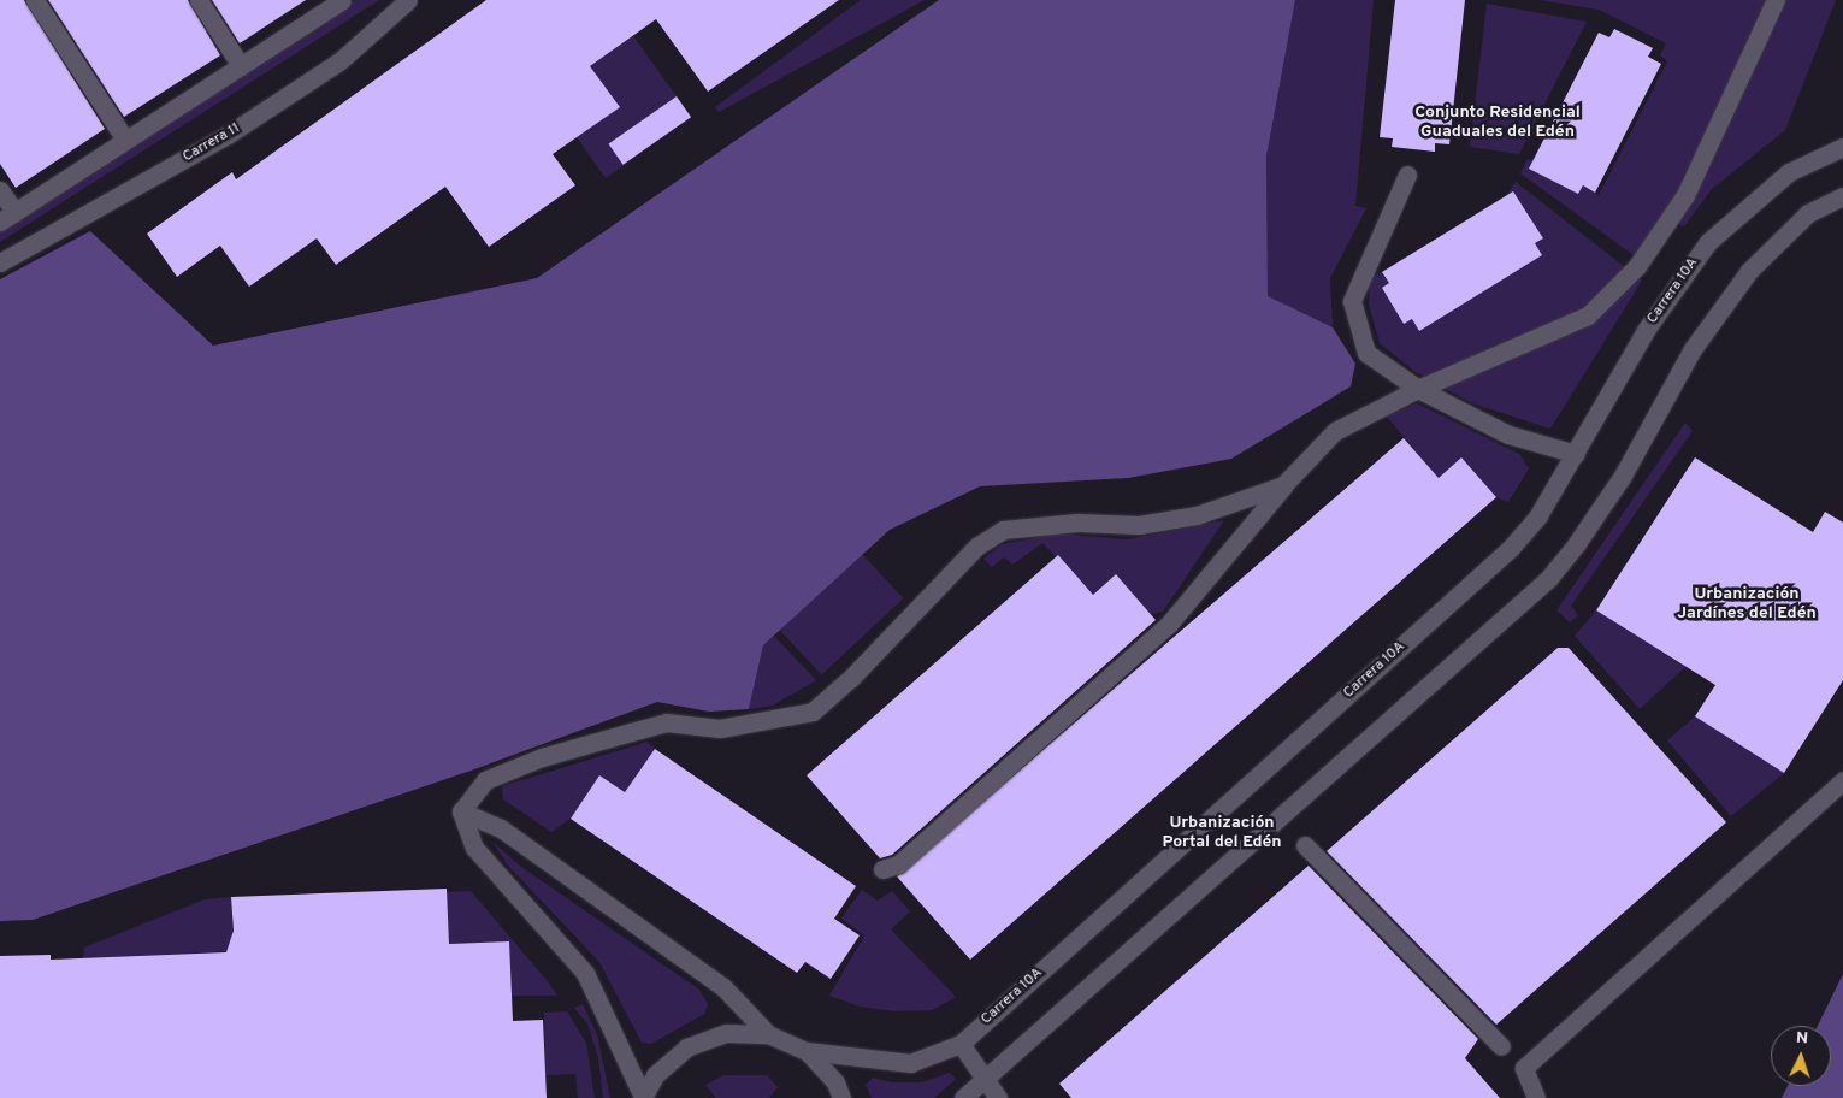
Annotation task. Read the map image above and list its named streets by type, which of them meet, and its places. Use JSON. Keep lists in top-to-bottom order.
{
  "streets": {
    "street": ["Carrera 11", "Carrera 10A"]
  },
  "districts": ["Conjunto Residencial Guaduales del Edén", "Urbanización Jardínes del Edén", "Urbanización Portal del Edén"],
  "north": "top"
}
